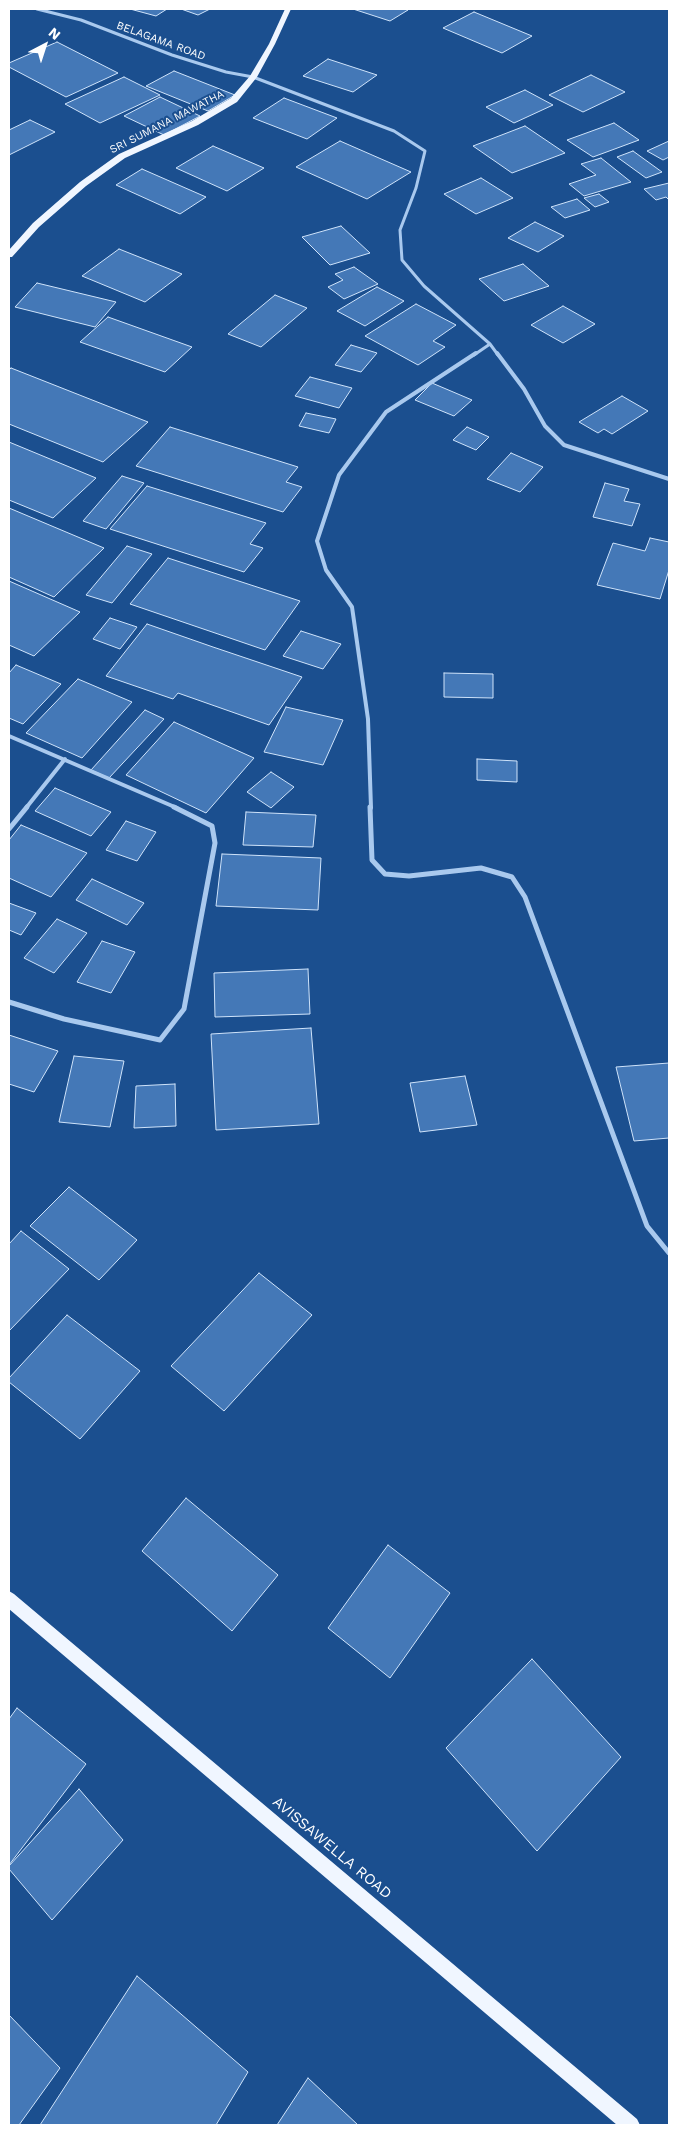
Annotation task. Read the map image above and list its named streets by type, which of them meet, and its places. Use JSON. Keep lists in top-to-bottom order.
{
  "streets": {
    "main road": ["SRI SUMANA MAWATHA", "AVISSAWELLA ROAD"],
    "street": ["BELAGAMA ROAD"]
  },
  "crossings": [
    ["BELAGAMA ROAD", "SRI SUMANA MAWATHA"]
  ],
  "north": "top right"
}
